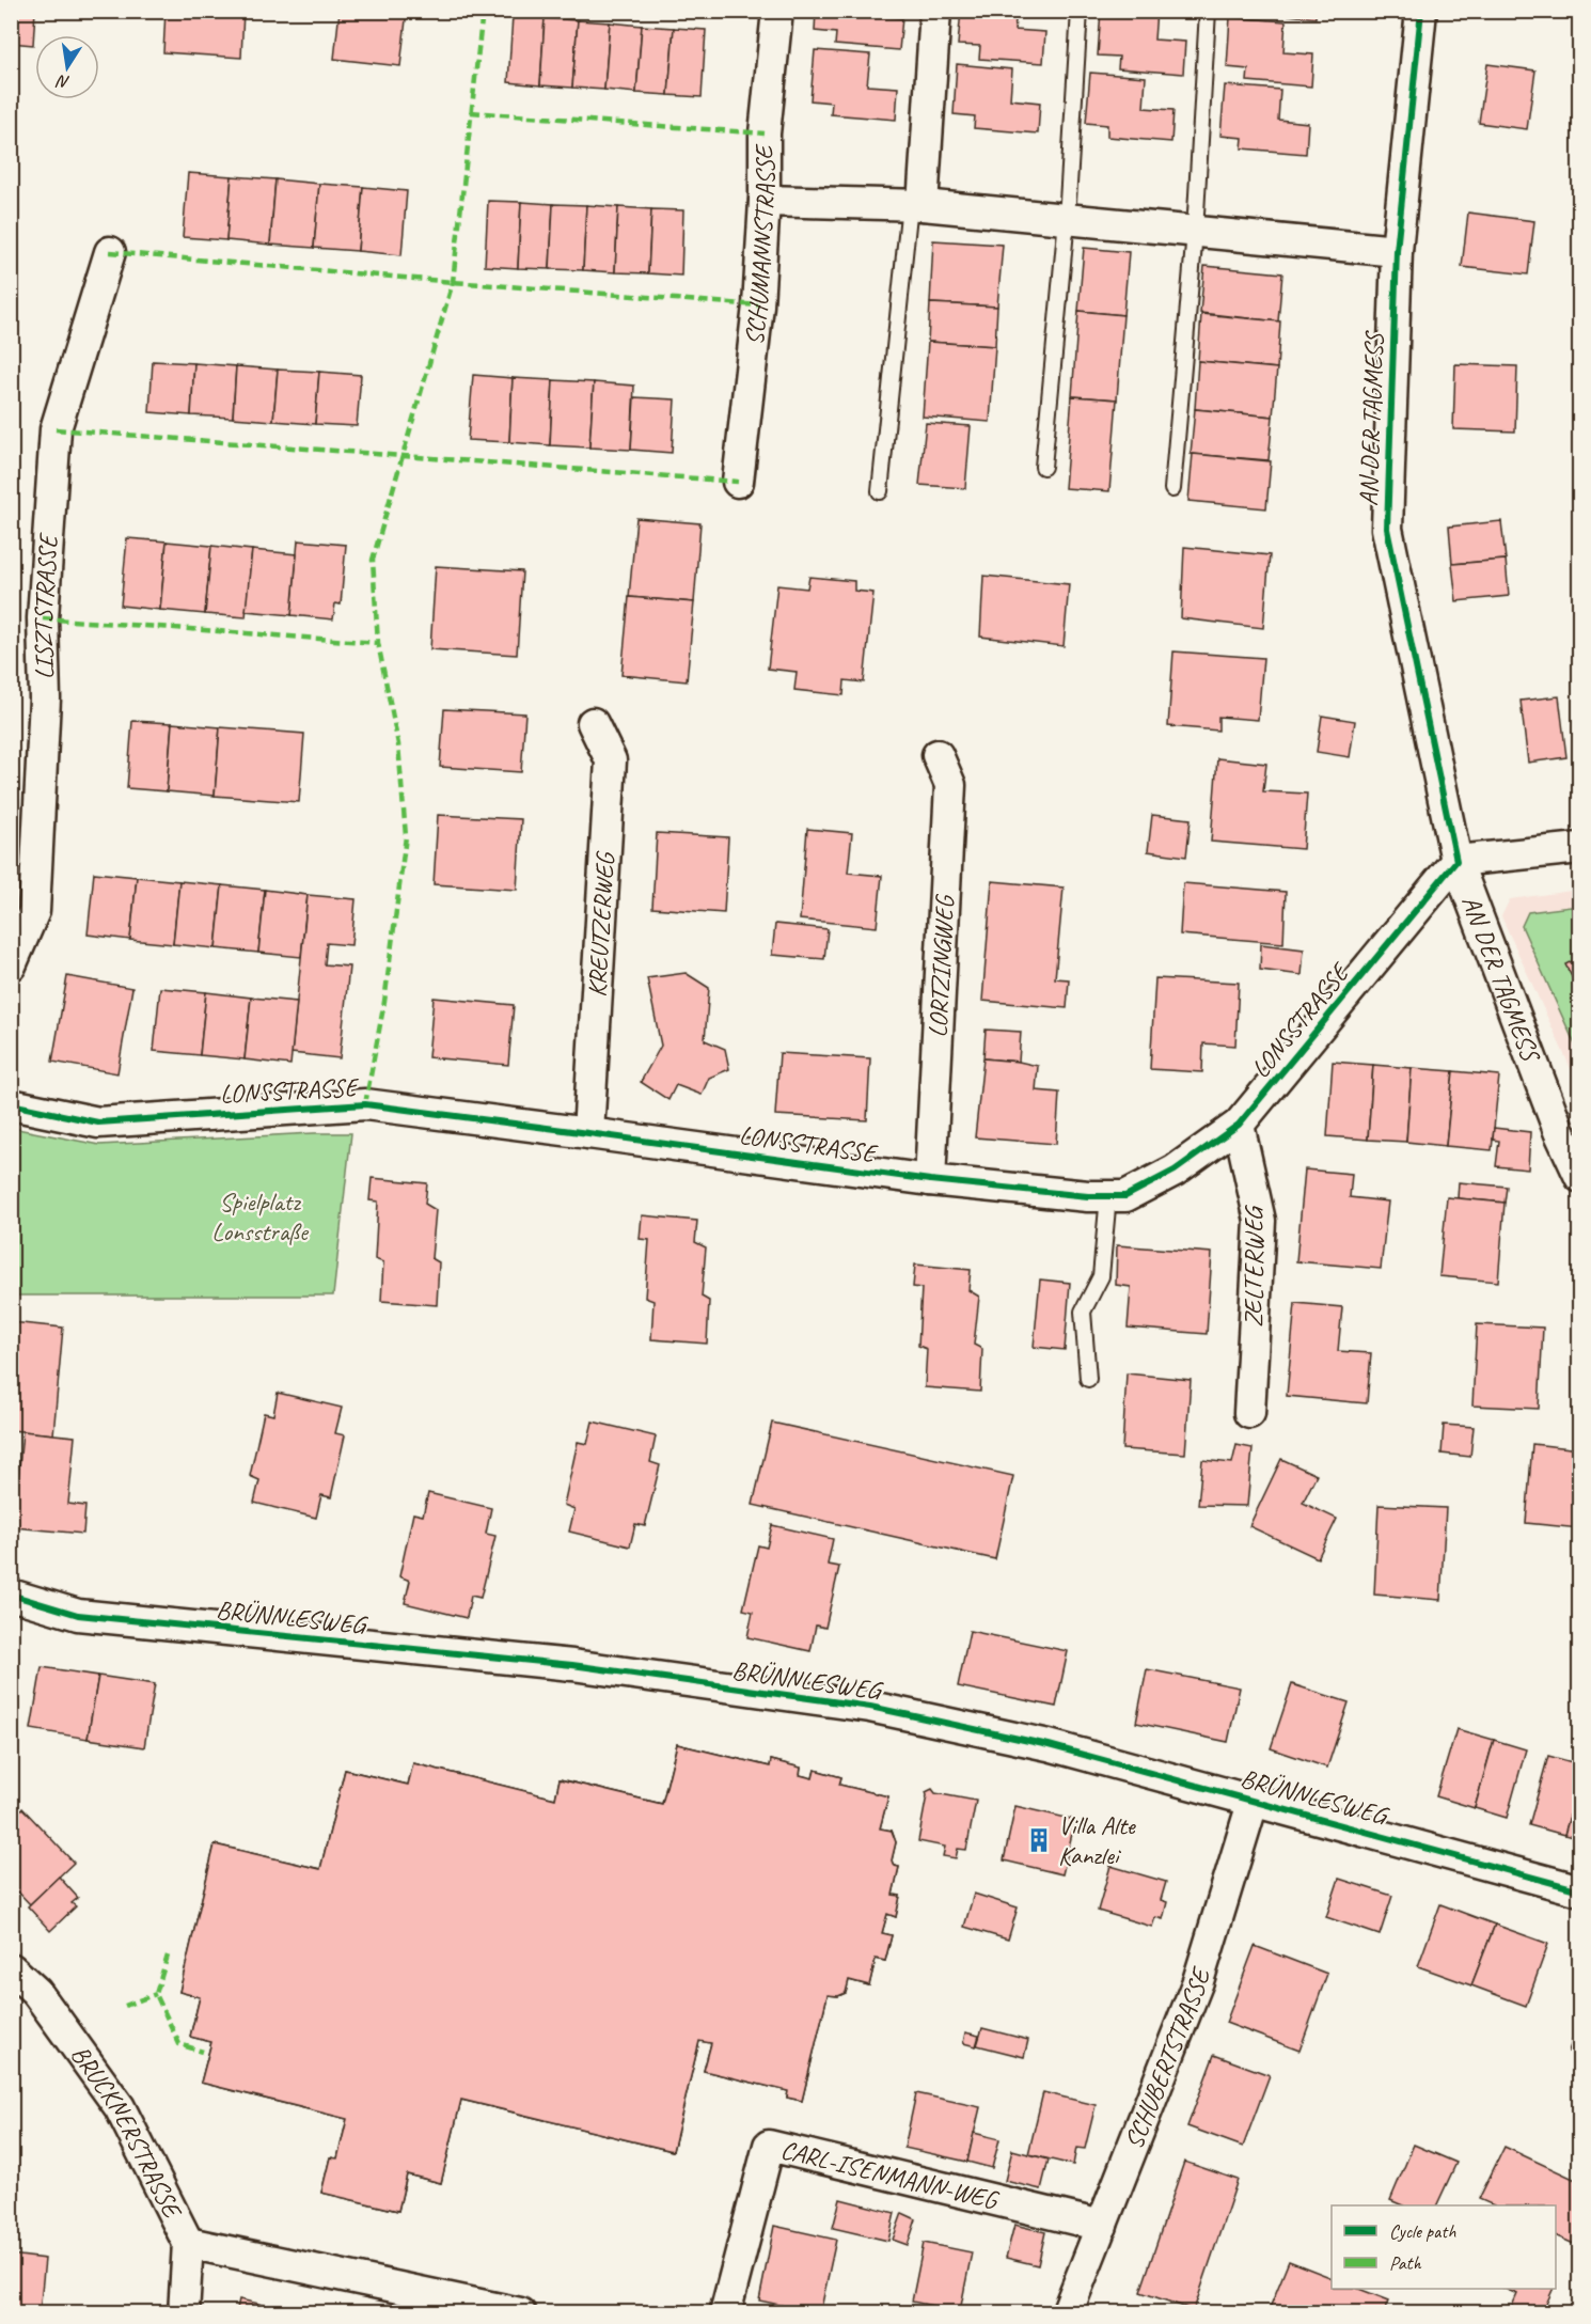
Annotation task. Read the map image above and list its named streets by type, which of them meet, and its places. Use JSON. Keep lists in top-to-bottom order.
{
  "streets": {
    "street": [
      "SCHUMANNSTRASSE",
      "AN DER TAGMESS",
      "LISZTSTRASSE",
      "KREUTZERWEG",
      "LORTZINGWEG",
      "LONSSTRASSE",
      "ZELTERWEG",
      "BRÜNNLESWEG",
      "SCHUBERTSTRASSE",
      "BRUCKNERSTRASSE",
      "CARL-ISENMANN-WEG"
    ]
  },
  "crossings": [
    ["AN DER TAGMESS", "LONSSTRASSE"],
    ["KREUTZERWEG", "LONSSTRASSE"],
    ["LORTZINGWEG", "LONSSTRASSE"],
    ["LONSSTRASSE", "ZELTERWEG"],
    ["BRÜNNLESWEG", "SCHUBERTSTRASSE"],
    ["SCHUBERTSTRASSE", "CARL-ISENMANN-WEG"]
  ],
  "parks": ["Spielplatz Lonsstraße"],
  "places": {
    "building": ["Villa Alte Kanzlei"]
  },
  "legend": ["Cycle path", "Path"],
  "north": "bottom"
}
